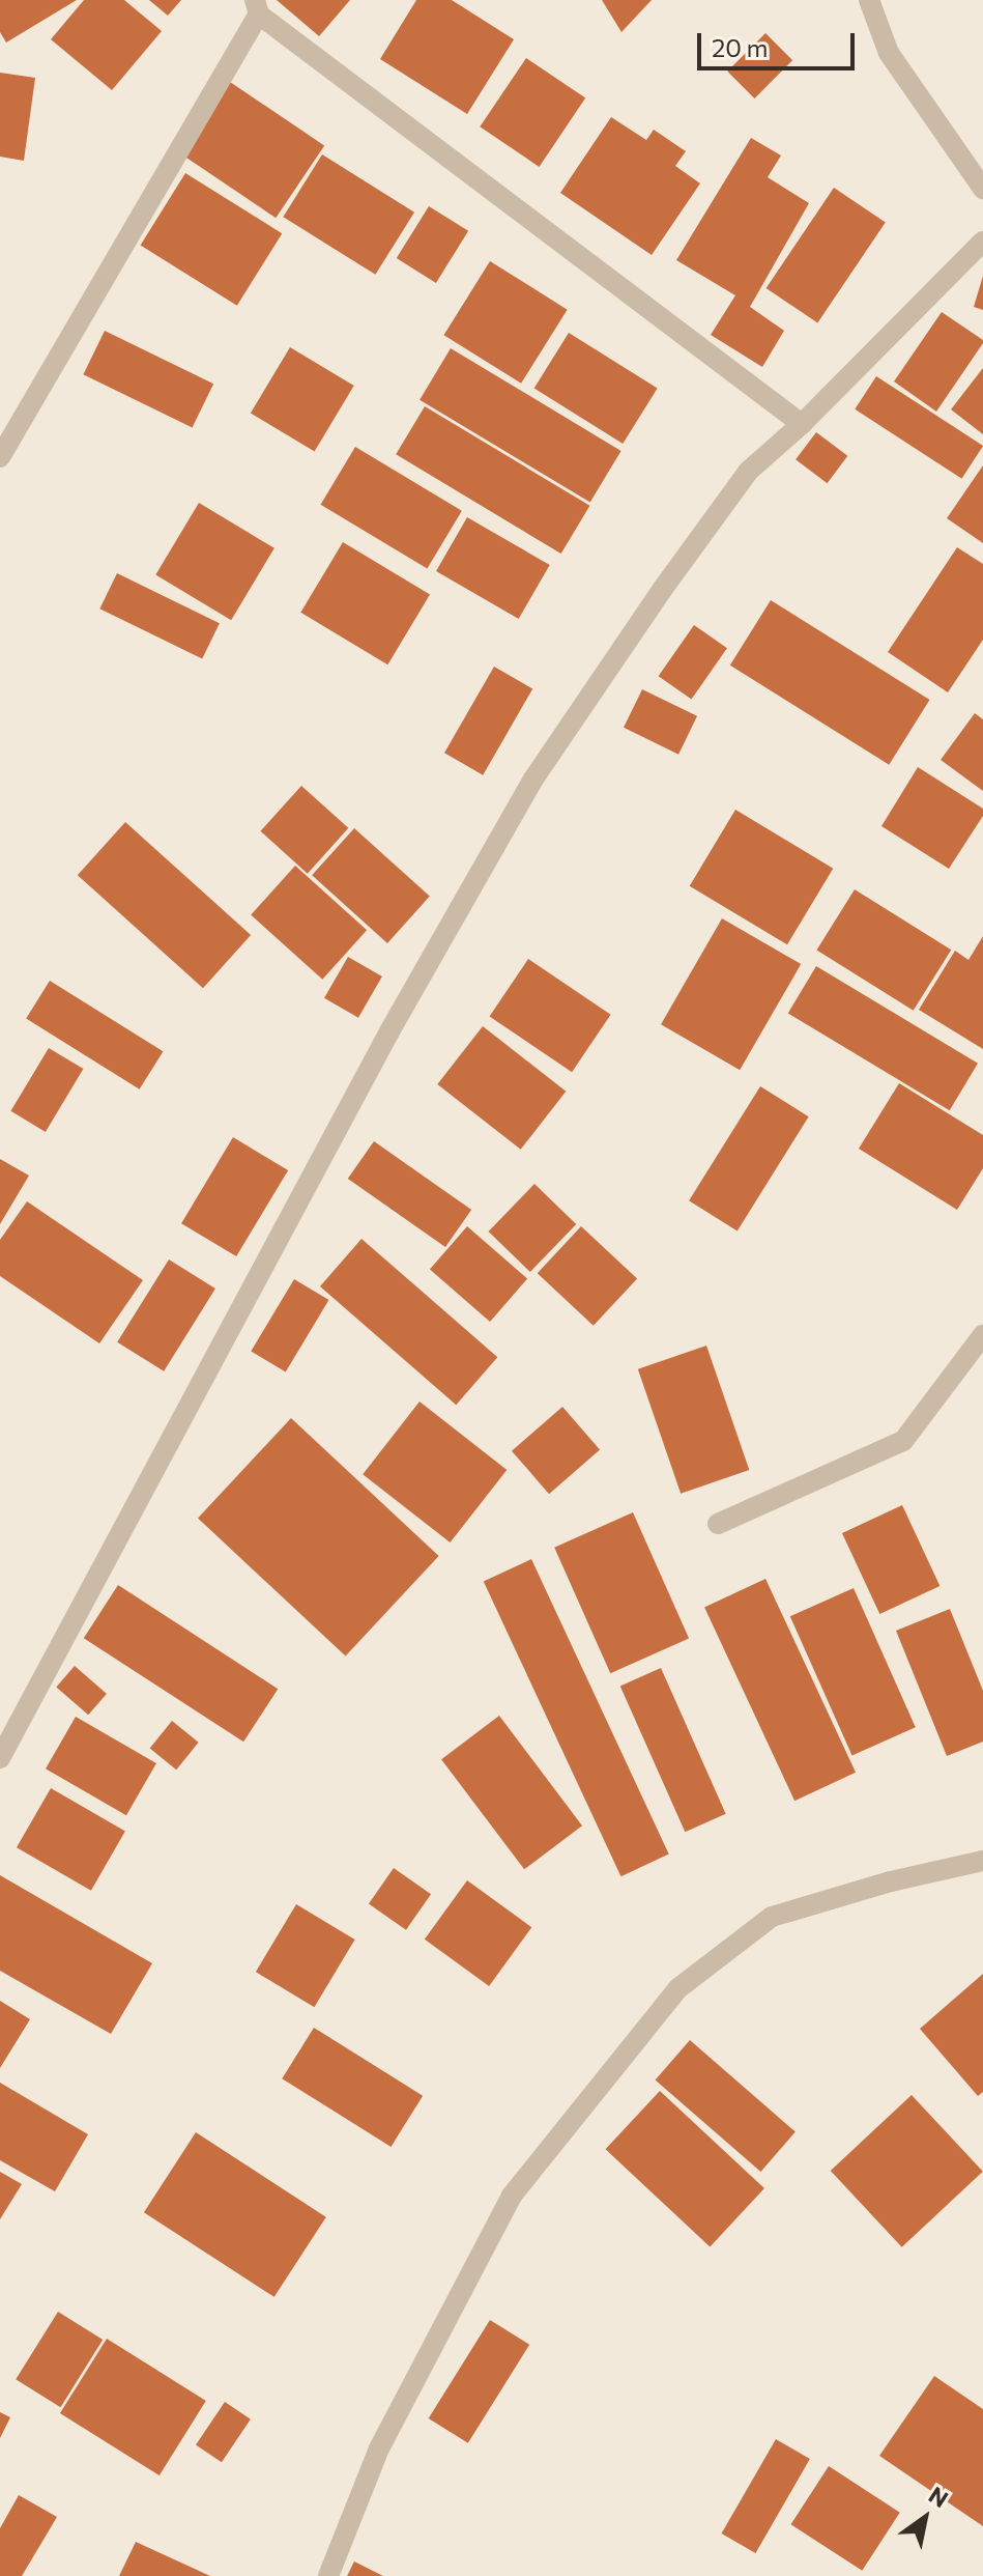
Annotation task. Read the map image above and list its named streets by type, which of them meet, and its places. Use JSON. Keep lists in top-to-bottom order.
{
  "scale_bar": "20 m",
  "north": "top right"
}
